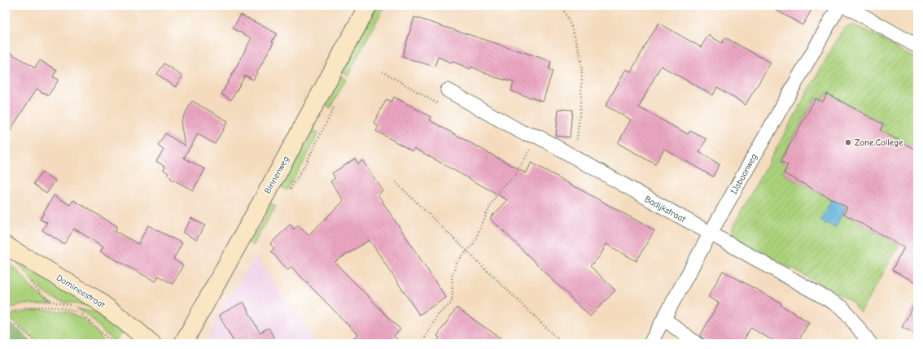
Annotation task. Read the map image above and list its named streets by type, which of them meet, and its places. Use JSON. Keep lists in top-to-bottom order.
{
  "streets": {
    "street": [
      "IJsbaanweg",
      "Binnenweg",
      "Badijkstraat",
      "Domineestraat"
    ]
  },
  "crossings": [
    ["IJsbaanweg", "Badijkstraat"]
  ],
  "places": ["Zone.College"]
}
